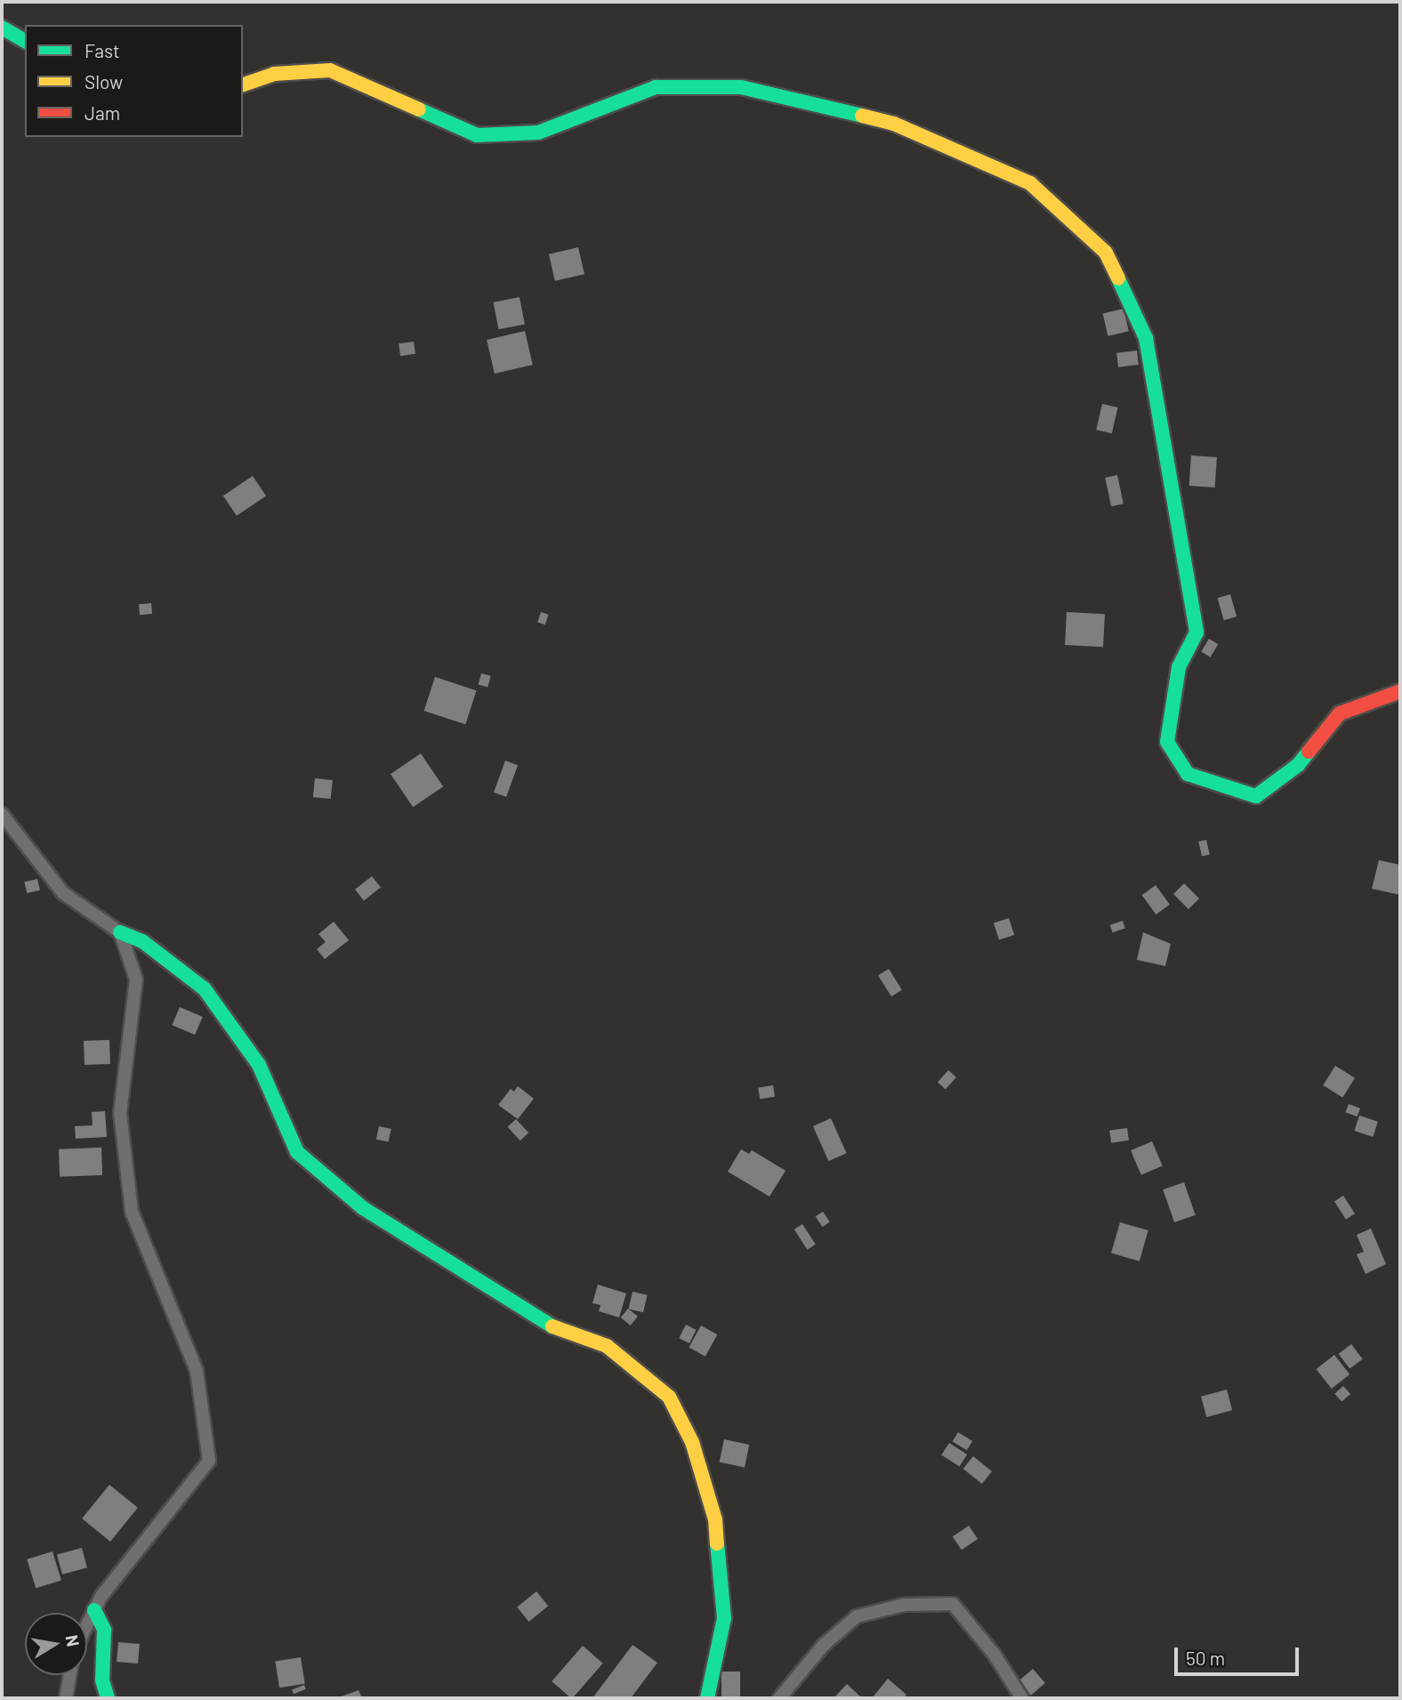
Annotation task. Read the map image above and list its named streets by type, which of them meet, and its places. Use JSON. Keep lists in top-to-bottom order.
{
  "legend": ["Fast", "Slow", "Jam"],
  "scale_bar": "50 m",
  "north": "right"
}
